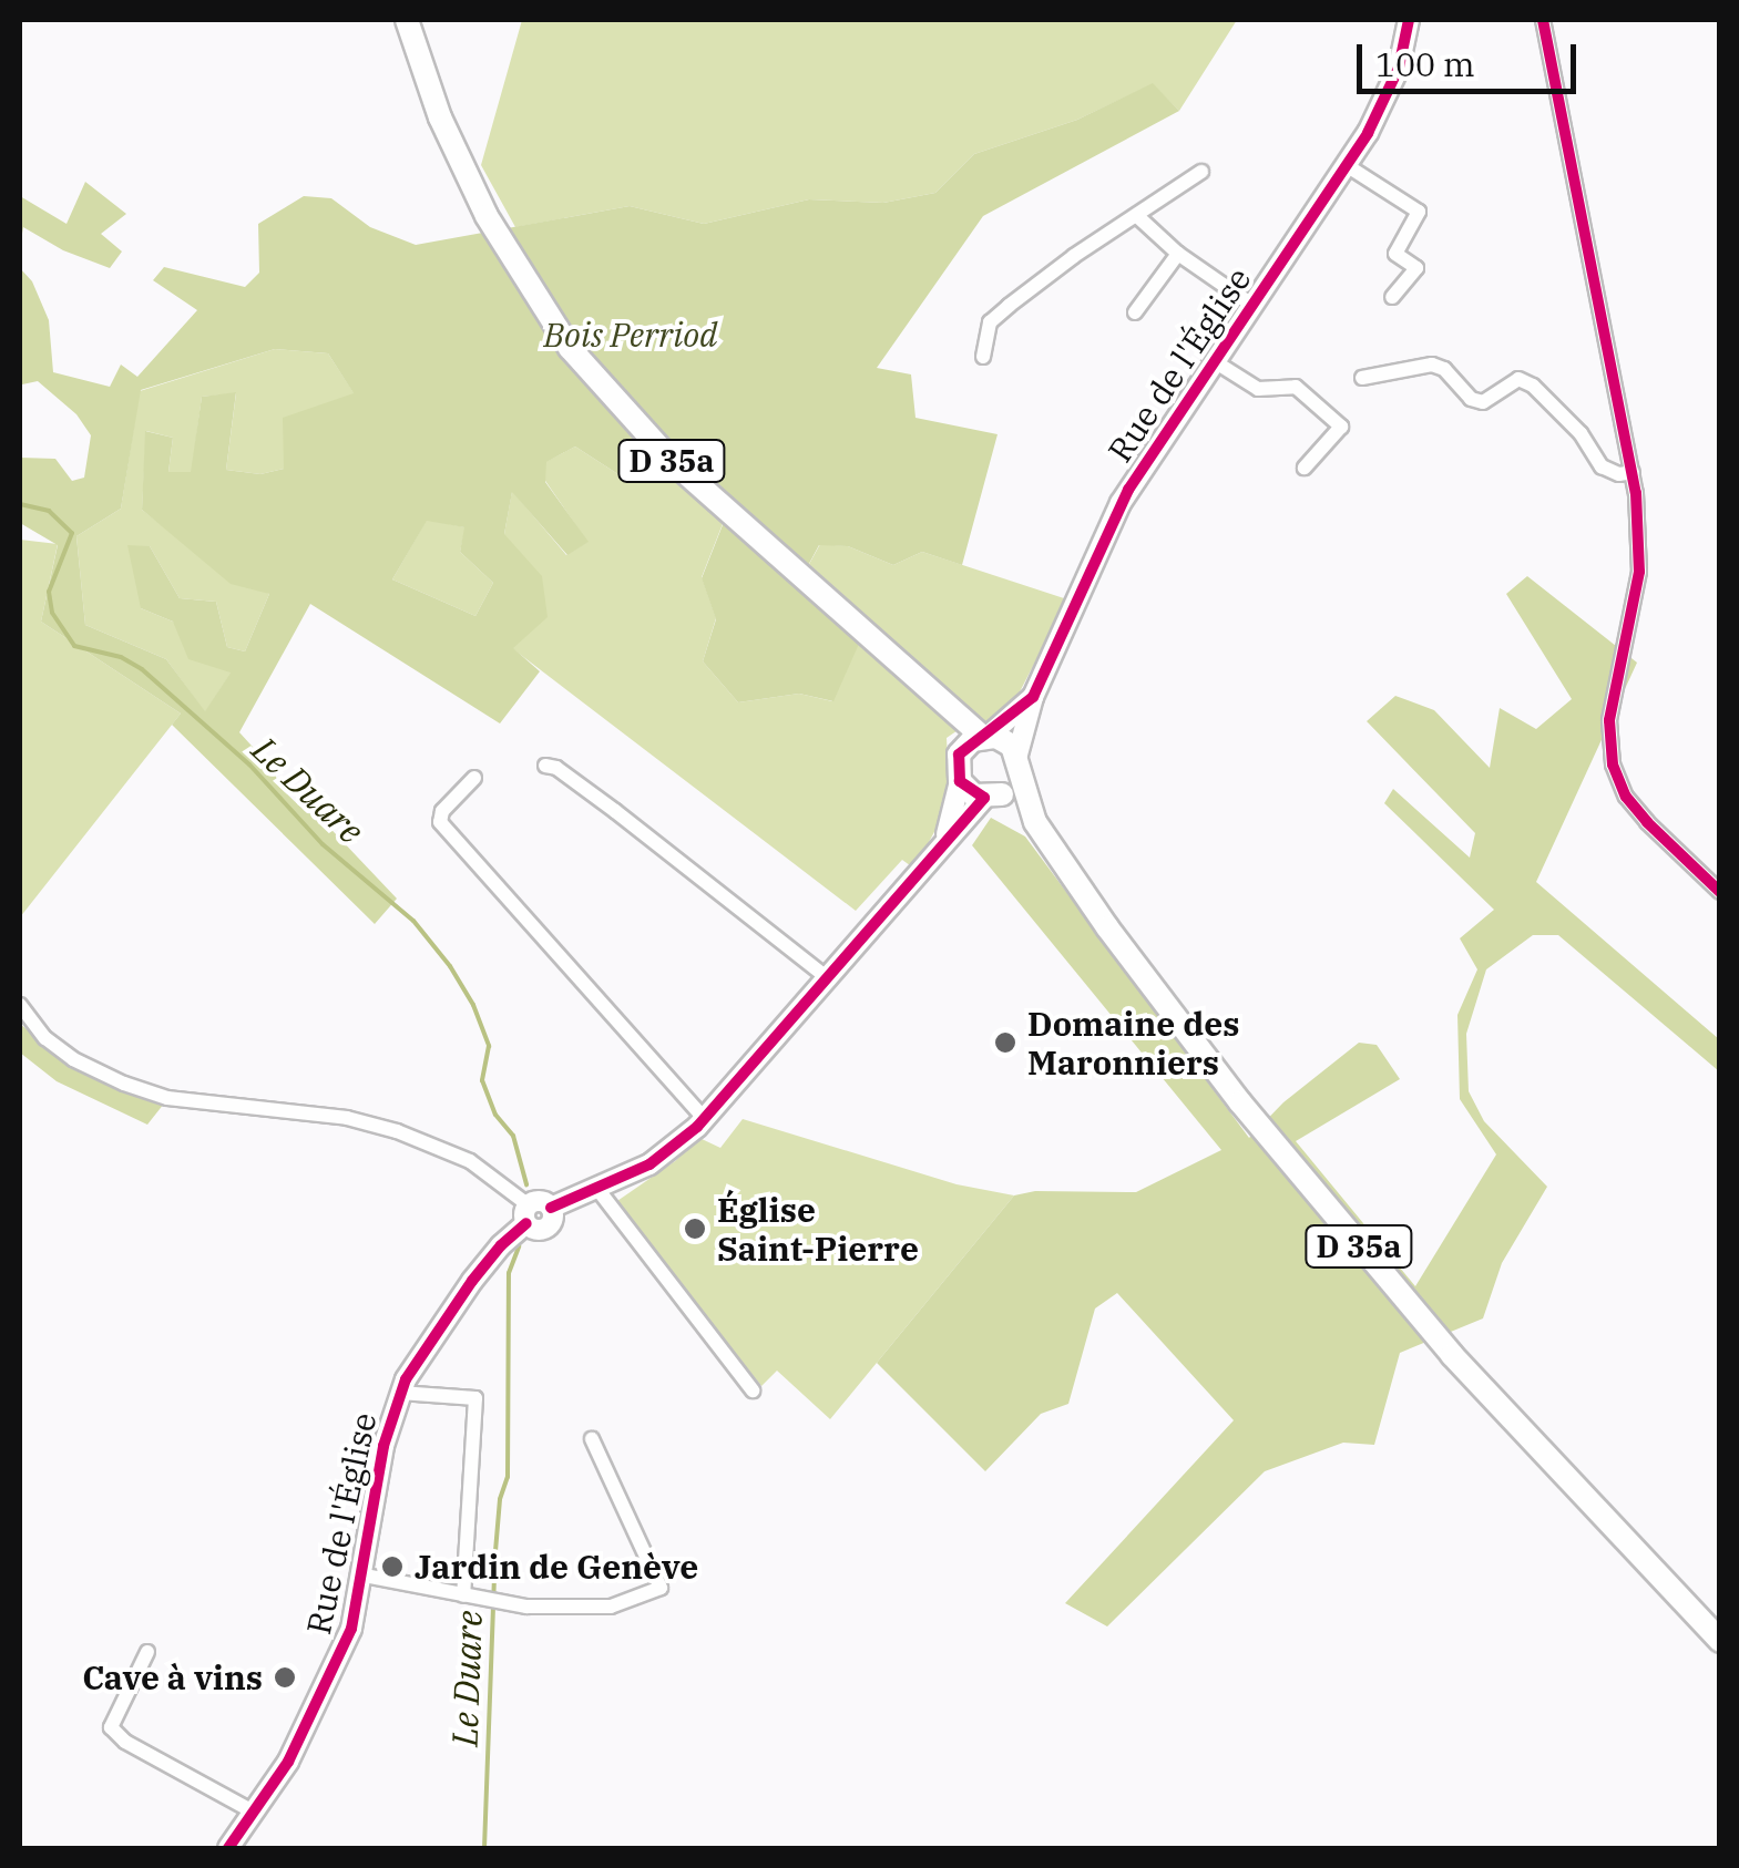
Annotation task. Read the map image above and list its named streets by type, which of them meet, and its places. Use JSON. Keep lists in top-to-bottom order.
{
  "streets": {
    "main road": ["D 35a"],
    "street": ["Rue de l'Église"]
  },
  "crossings": [
    ["Rue de l'Église", "D 35a"]
  ],
  "water": ["Le Duare"],
  "parks": ["Bois Perriod"],
  "places": [
    "Domaine des Maronniers",
    "Église Saint-Pierre",
    "Jardin de Genève",
    "Cave à vins"
  ],
  "scale_bar": "100 m"
}
